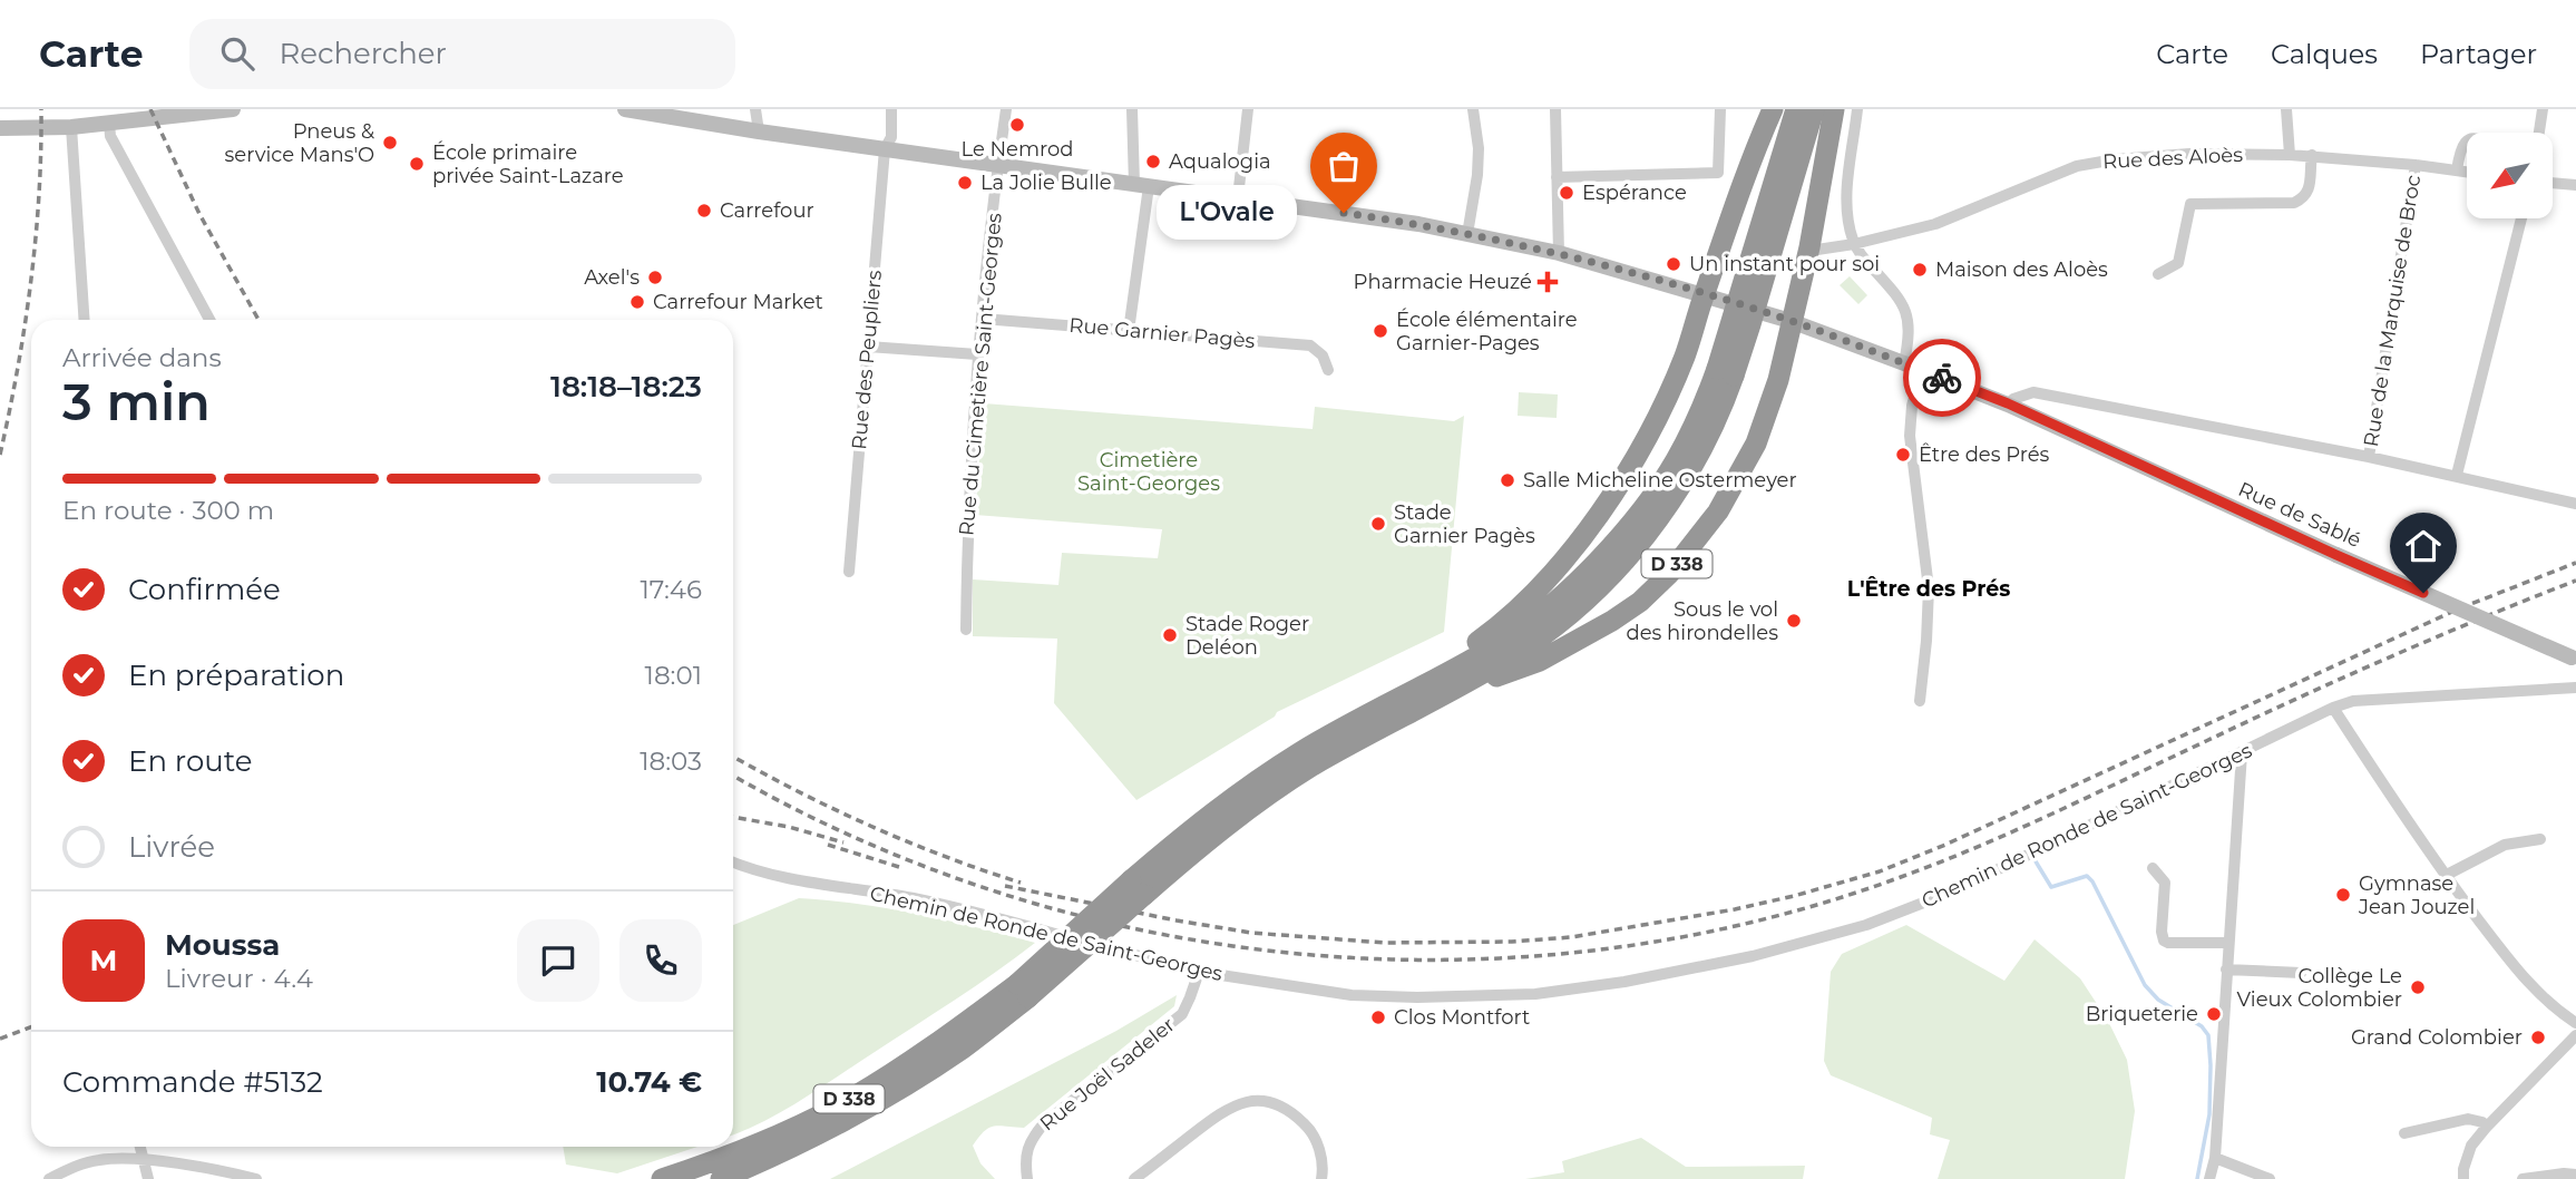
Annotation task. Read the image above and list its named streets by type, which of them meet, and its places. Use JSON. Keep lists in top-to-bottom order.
{
  "streets": {
    "highway": ["D 338"],
    "main road": ["Rue de Sablé"],
    "street": [
      "Rue des Aloès",
      "Rue de la Marquise de Broc",
      "Rue Garnier Pagès",
      "Rue des Peupliers",
      "Rue du Cimetière Saint-Georges",
      "Chemin de Ronde de Saint-Georges",
      "Rue Joël Sadeler"
    ]
  },
  "crossings": [
    ["Rue des Aloès", "Rue de la Marquise de Broc"],
    ["Rue Garnier Pagès", "Rue du Cimetière Saint-Georges"],
    ["Rue des Peupliers", "Rue de Sablé"],
    ["Rue du Cimetière Saint-Georges", "Rue de Sablé"],
    ["Rue de Sablé", "D 338"],
    ["Chemin de Ronde de Saint-Georges", "Rue Joël Sadeler"]
  ],
  "districts": ["L'Être des Prés"],
  "parks": ["Cimetière Saint-Georges"],
  "places": {
    "other": [
      "Le Nemrod",
      "Pneus & service Mans'O",
      "Aqualogia",
      "École primaire privée Saint-Lazare",
      "La Jolie Bulle",
      "Espérance",
      "Carrefour",
      "L'Ovale",
      "Un instant pour soi",
      "Maison des Aloès",
      "Axel's",
      "Carrefour Market",
      "École élémentaire Garnier-Pages",
      "Être des Prés",
      "Salle Micheline Ostermeyer",
      "Stade Garnier Pagès",
      "Sous le vol des hirondelles",
      "Stade Roger Deléon",
      "Gymnase Jean Jouzel",
      "Collège Le Vieux Colombier",
      "Briqueterie",
      "Clos Montfort",
      "Grand Colombier"
    ],
    "health": ["Pharmacie Heuzé"]
  },
  "north": "bottom left",
  "page": {
    "header": "Carte",
    "search": "Rechercher",
    "nav": ["Carte", "Calques", "Partager"],
    "bubble": "L'Ovale",
    "heading": ["3 min", "Arrivée dans", "18:18–18:23"],
    "panel": [
      "Moussa",
      "Livreur · 4.4",
      "Commande #5132",
      "10.74 €"
    ],
    "bar": "En route · 300 m",
    "list": [
      ["Confirmée", "17:46"],
      ["En préparation", "18:01"],
      ["En route", "18:03"],
      "Livrée"
    ],
    "round": "M"
  }
}
